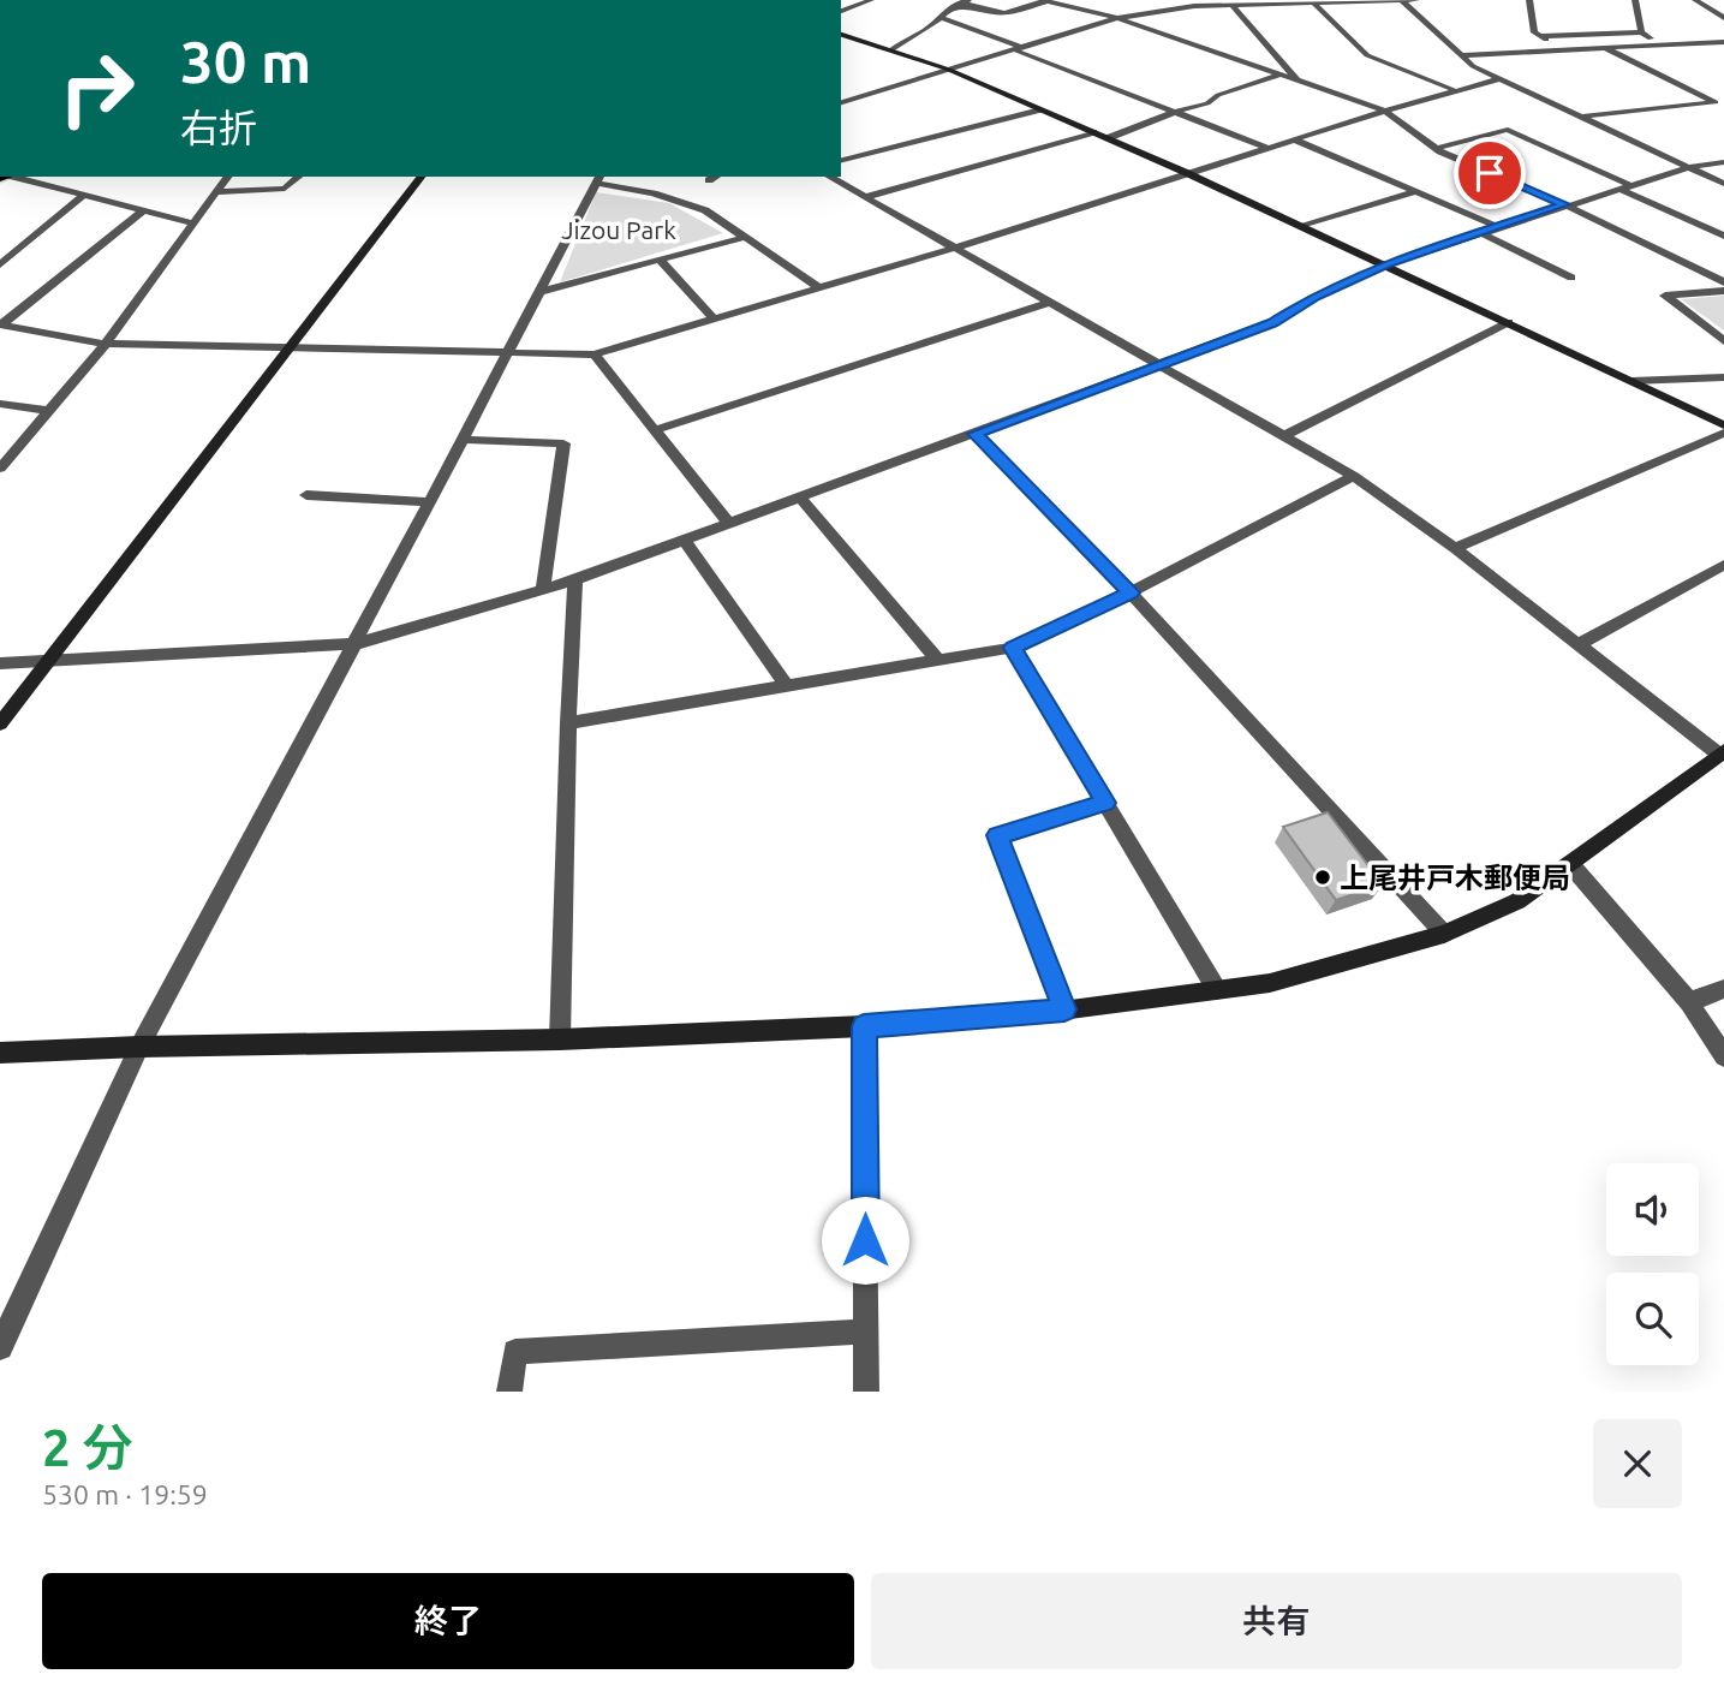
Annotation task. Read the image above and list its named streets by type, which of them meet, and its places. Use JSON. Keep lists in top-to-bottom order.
{
  "parks": ["Jizou Park"],
  "places": ["上尾井戸木郵便局"],
  "page": {
    "turn": ["30 m", "右折"],
    "heading": ["2 分", "530 m · 19:59"],
    "buttons": ["終了", "共有"]
  }
}
